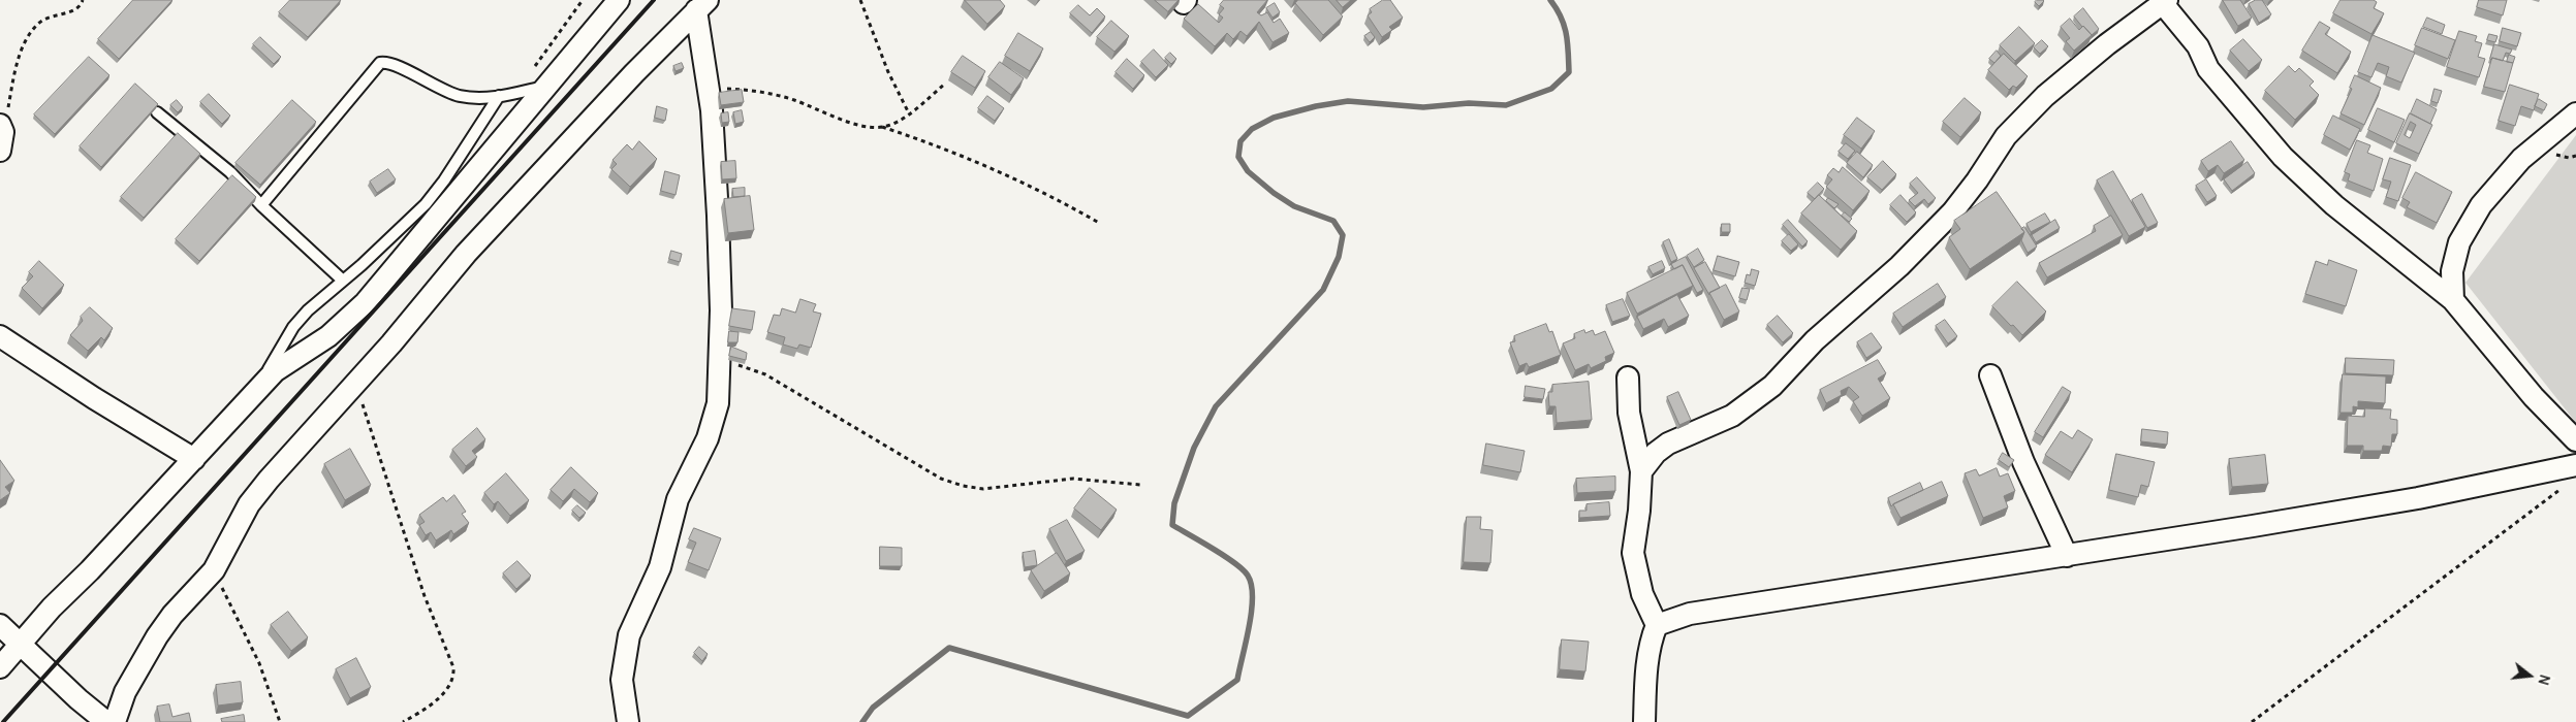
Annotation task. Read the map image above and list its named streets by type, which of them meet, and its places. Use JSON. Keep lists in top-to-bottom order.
{
  "north": "right"
}
